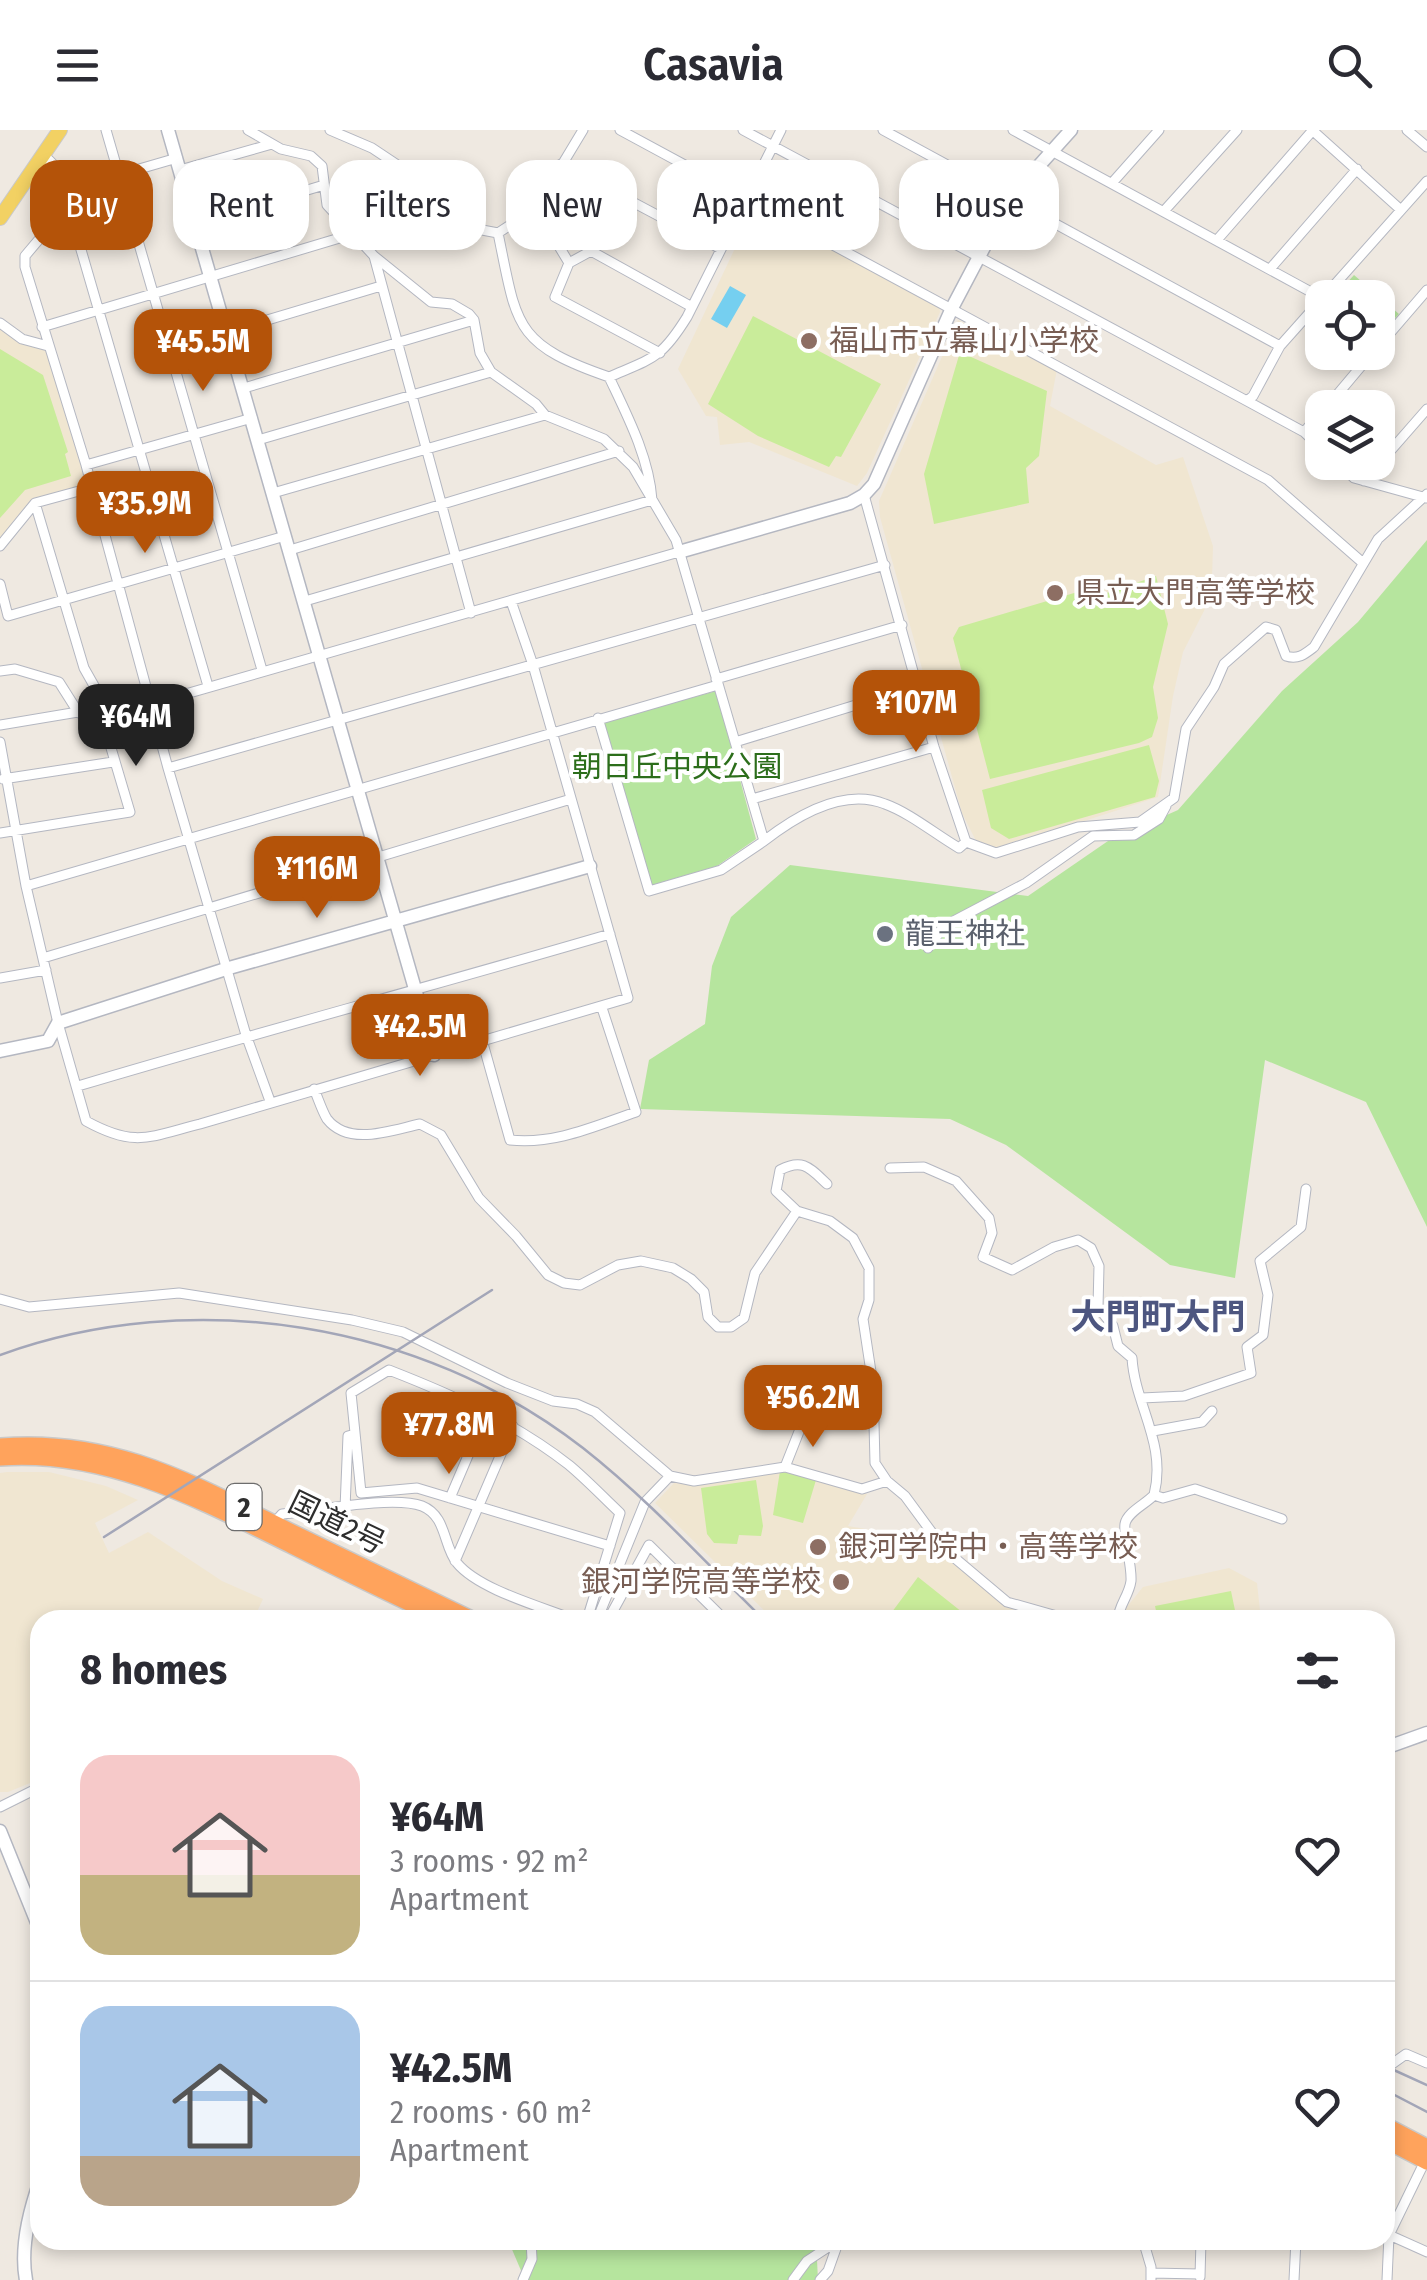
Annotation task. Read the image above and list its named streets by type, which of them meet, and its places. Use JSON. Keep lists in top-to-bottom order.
{
  "streets": {
    "highway": ["2", "国道2号"]
  },
  "districts": ["大門町大門"],
  "parks": ["朝日丘中央公園"],
  "places": [
    "福山市立幕山小学校",
    "県立大門高等学校",
    "龍王神社",
    "銀河学院中・高等学校",
    "銀河学院高等学校"
  ],
  "page": {
    "header": "Casavia",
    "chip": [
      "Buy",
      "Rent",
      "Filters",
      "New",
      "Apartment",
      "House"
    ],
    "price": [
      "¥45.5M",
      "¥35.9M",
      "¥107M",
      "¥64M",
      "¥116M",
      "¥42.5M",
      "¥56.2M",
      "¥77.8M"
    ],
    "heading": "8 homes",
    "list": [
      {
        "name": "¥64M",
        "note": "3 rooms · 92 m² · Apartment"
      },
      {
        "name": "¥42.5M",
        "note": "2 rooms · 60 m² · Apartment"
      }
    ]
  }
}
